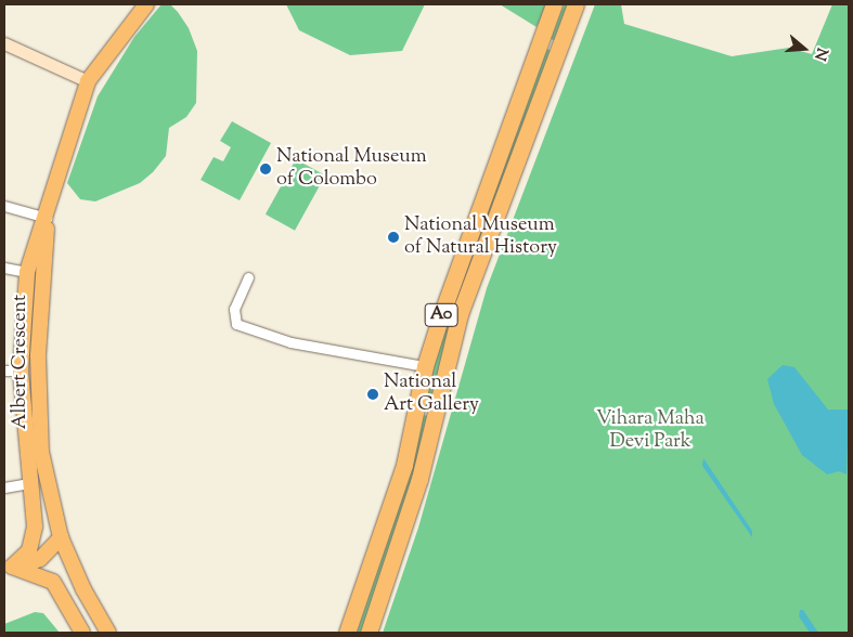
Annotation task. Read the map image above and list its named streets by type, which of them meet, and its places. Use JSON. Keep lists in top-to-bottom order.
{
  "streets": {
    "highway": ["A0"],
    "main road": ["Albert Crescent"]
  },
  "parks": ["Vihara Maha Devi Park"],
  "places": ["National Museum of Colombo", "National Museum of Natural History", "National Art Gallery"],
  "north": "right"
}
